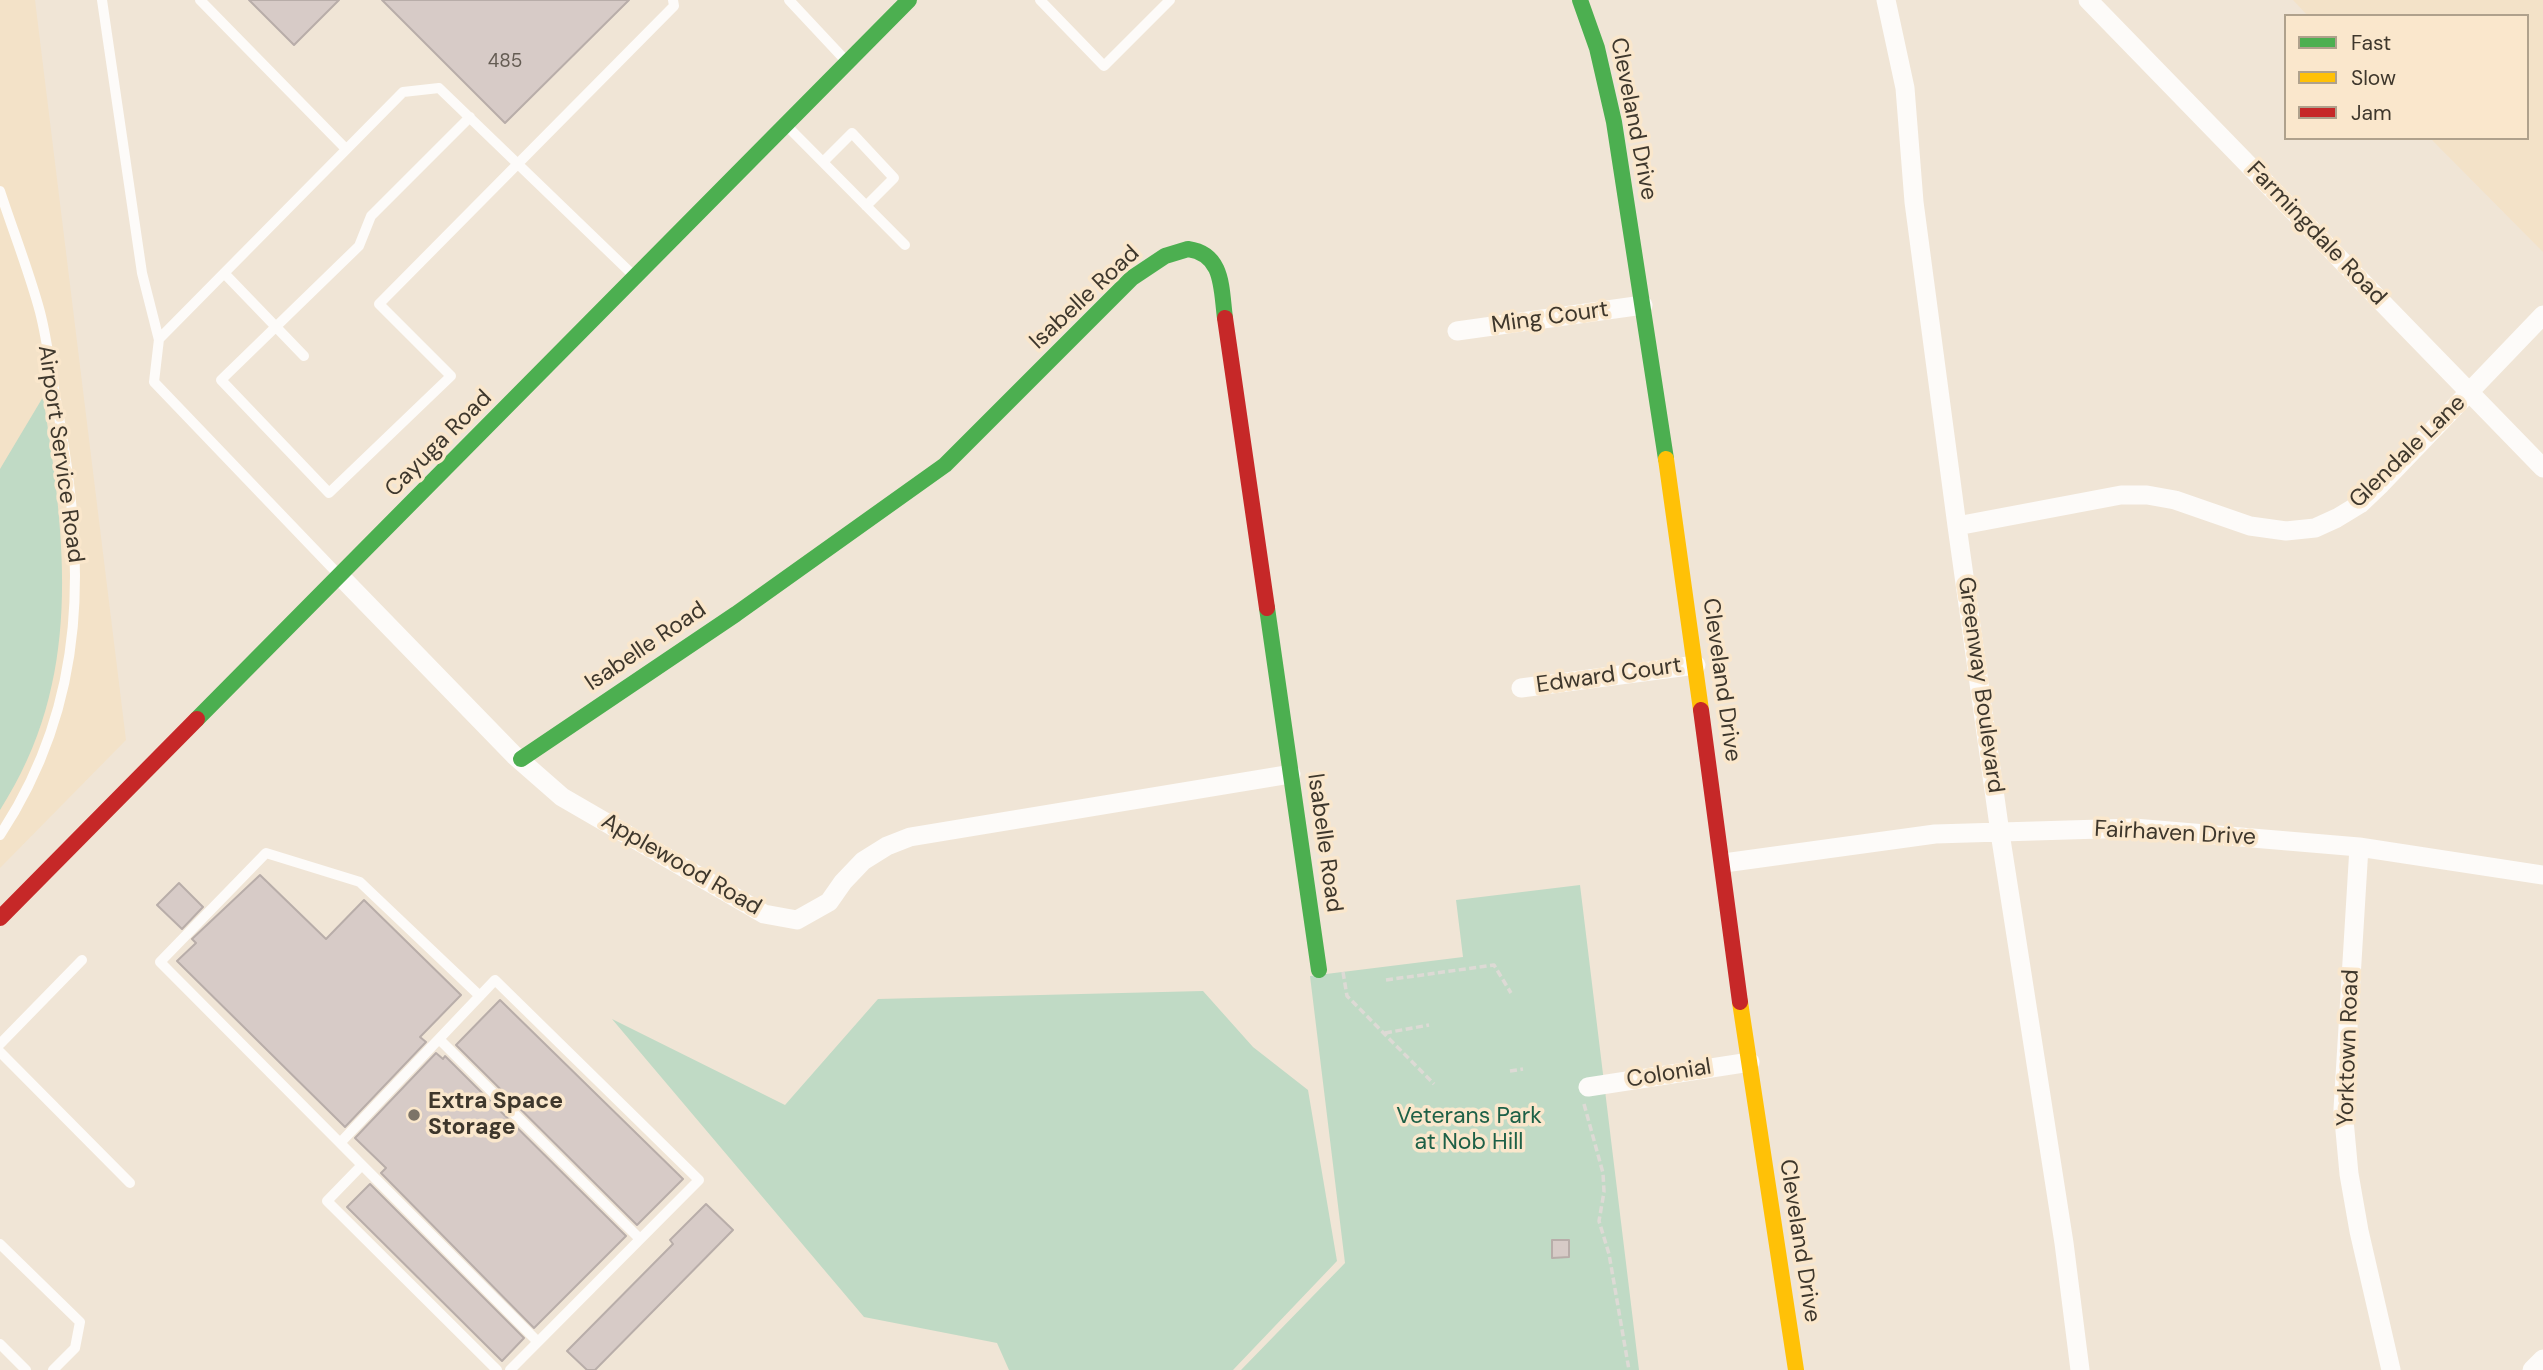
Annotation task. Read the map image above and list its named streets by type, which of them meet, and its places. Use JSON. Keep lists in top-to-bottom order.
{
  "streets": {
    "street": [
      "Cleveland Drive",
      "Farmingdale Road",
      "Isabelle Road",
      "Ming Court",
      "Cayuga Road",
      "Glendale Lane",
      "Edward Court",
      "Greenway Boulevard",
      "Fairhaven Drive",
      "Applewood Road",
      "Yorktown Road",
      "Colonial"
    ],
    "lane": ["Airport Service Road"]
  },
  "crossings": [
    ["Cleveland Drive", "Ming Court"],
    ["Cleveland Drive", "Edward Court"],
    ["Cleveland Drive", "Fairhaven Drive"],
    ["Cleveland Drive", "Colonial"],
    ["Farmingdale Road", "Glendale Lane"],
    ["Isabelle Road", "Applewood Road"],
    ["Cayuga Road", "Applewood Road"],
    ["Glendale Lane", "Greenway Boulevard"],
    ["Greenway Boulevard", "Fairhaven Drive"],
    ["Fairhaven Drive", "Yorktown Road"]
  ],
  "parks": ["Veterans Park at Nob Hill"],
  "places": ["Extra Space Storage"],
  "house_numbers": ["485"],
  "legend": ["Fast", "Slow", "Jam"]
}
